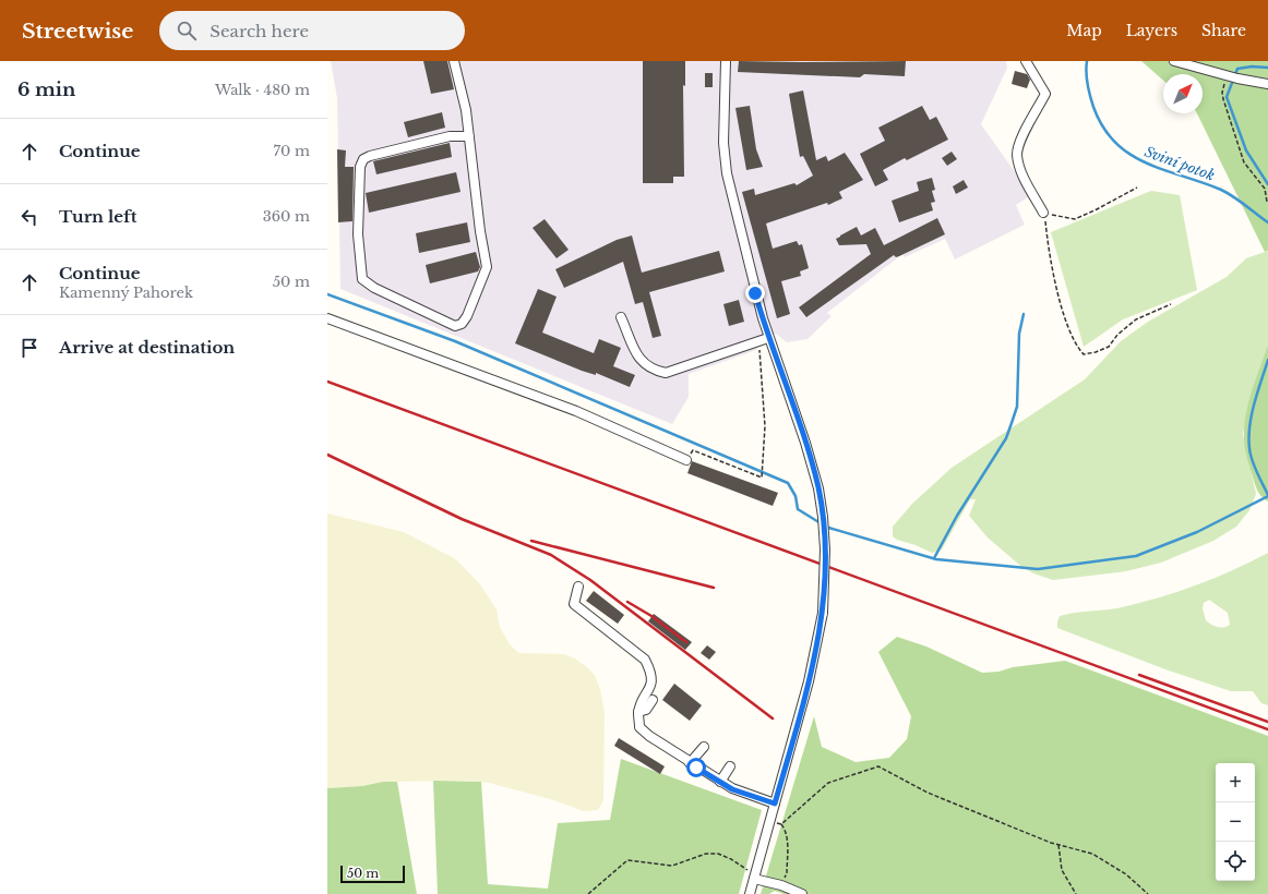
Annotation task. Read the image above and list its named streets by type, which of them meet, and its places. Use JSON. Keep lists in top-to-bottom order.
{
  "water": ["Sviní potok"],
  "scale_bar": "50 m",
  "north": "top right",
  "page": {
    "header": "Streetwise",
    "search": "Search here",
    "nav": ["Map", "Layers", "Share"],
    "heading": ["6 min", "Walk · 480 m"],
    "list": [
      ["Continue", "70 m"],
      ["Turn left", "360 m"],
      ["Continue", "Kamenný Pahorek", "50 m"],
      "Arrive at destination"
    ],
    "map_buttons": ["+", "−"],
    "scale": "50 m"
  }
}
